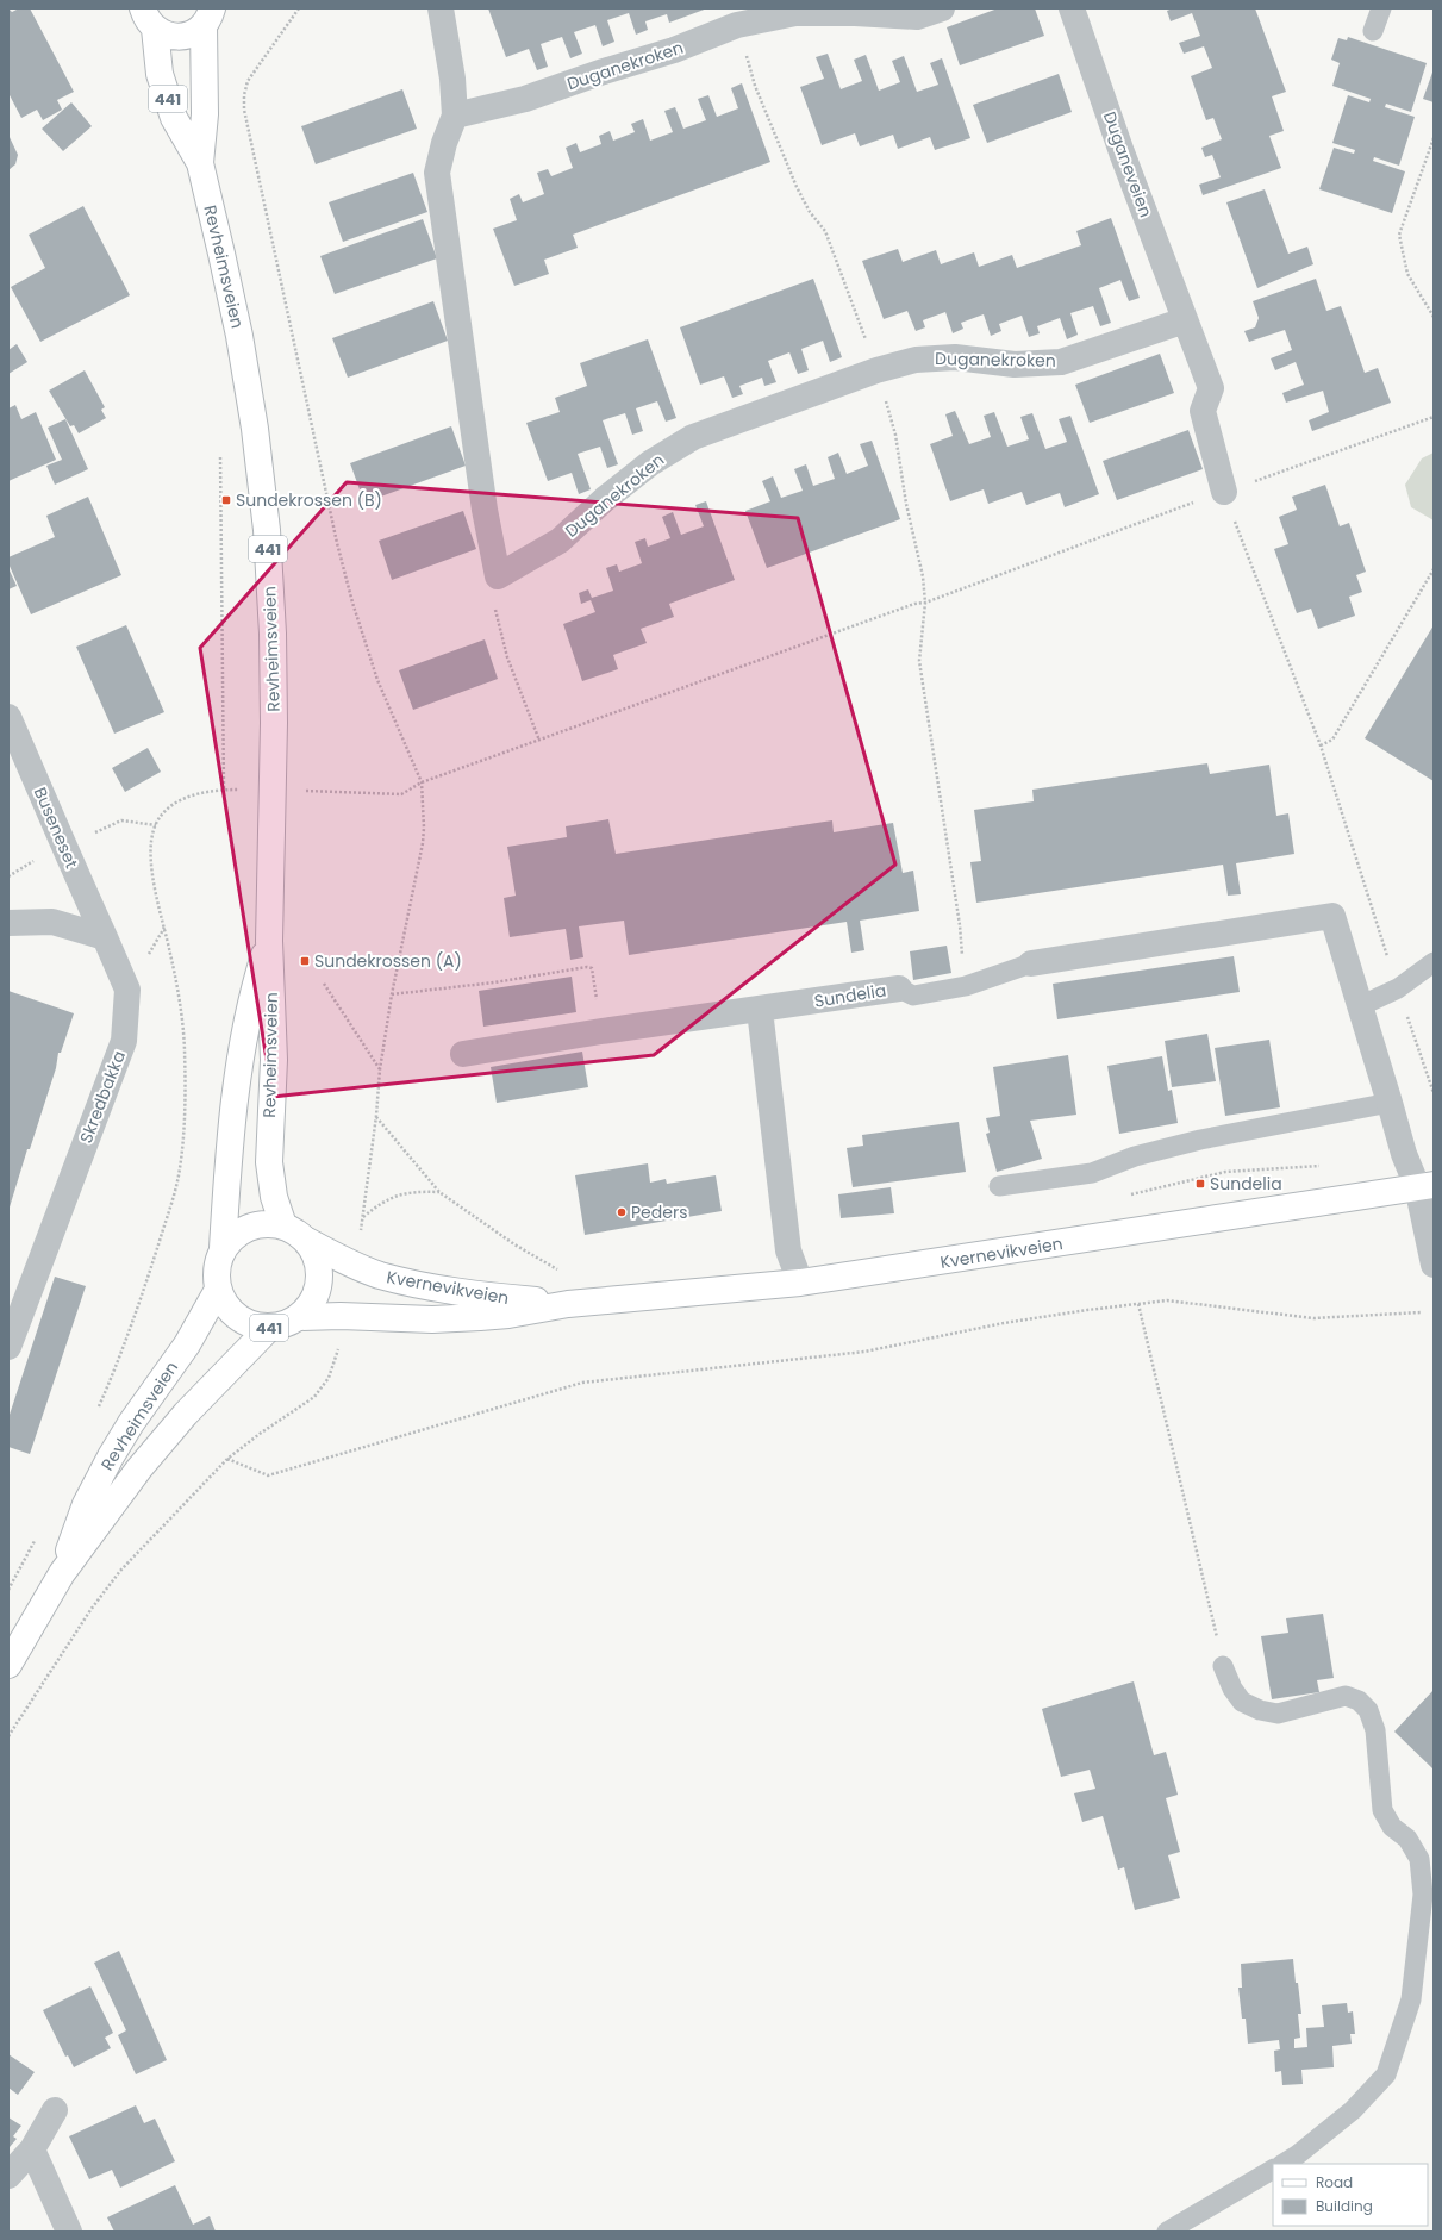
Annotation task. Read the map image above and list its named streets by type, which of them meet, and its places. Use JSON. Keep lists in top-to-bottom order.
{
  "streets": {
    "main road": ["441", "Revheimsveien", "Kvernevikveien"],
    "street": [
      "Duganekroken",
      "Duganeveien",
      "Buseneset",
      "Sundelia",
      "Skredbakka"
    ]
  },
  "crossings": [
    ["Duganekroken", "Duganeveien"],
    ["441", "Revheimsveien"],
    ["441", "Kvernevikveien"],
    ["Revheimsveien", "Kvernevikveien"],
    ["Buseneset", "Skredbakka"],
    ["Sundelia", "Kvernevikveien"]
  ],
  "places": {
    "transit": ["Sundekrossen (B)", "Sundekrossen (A)", "Sundelia"],
    "other": ["Peders"]
  },
  "legend": ["Road", "Building"]
}
